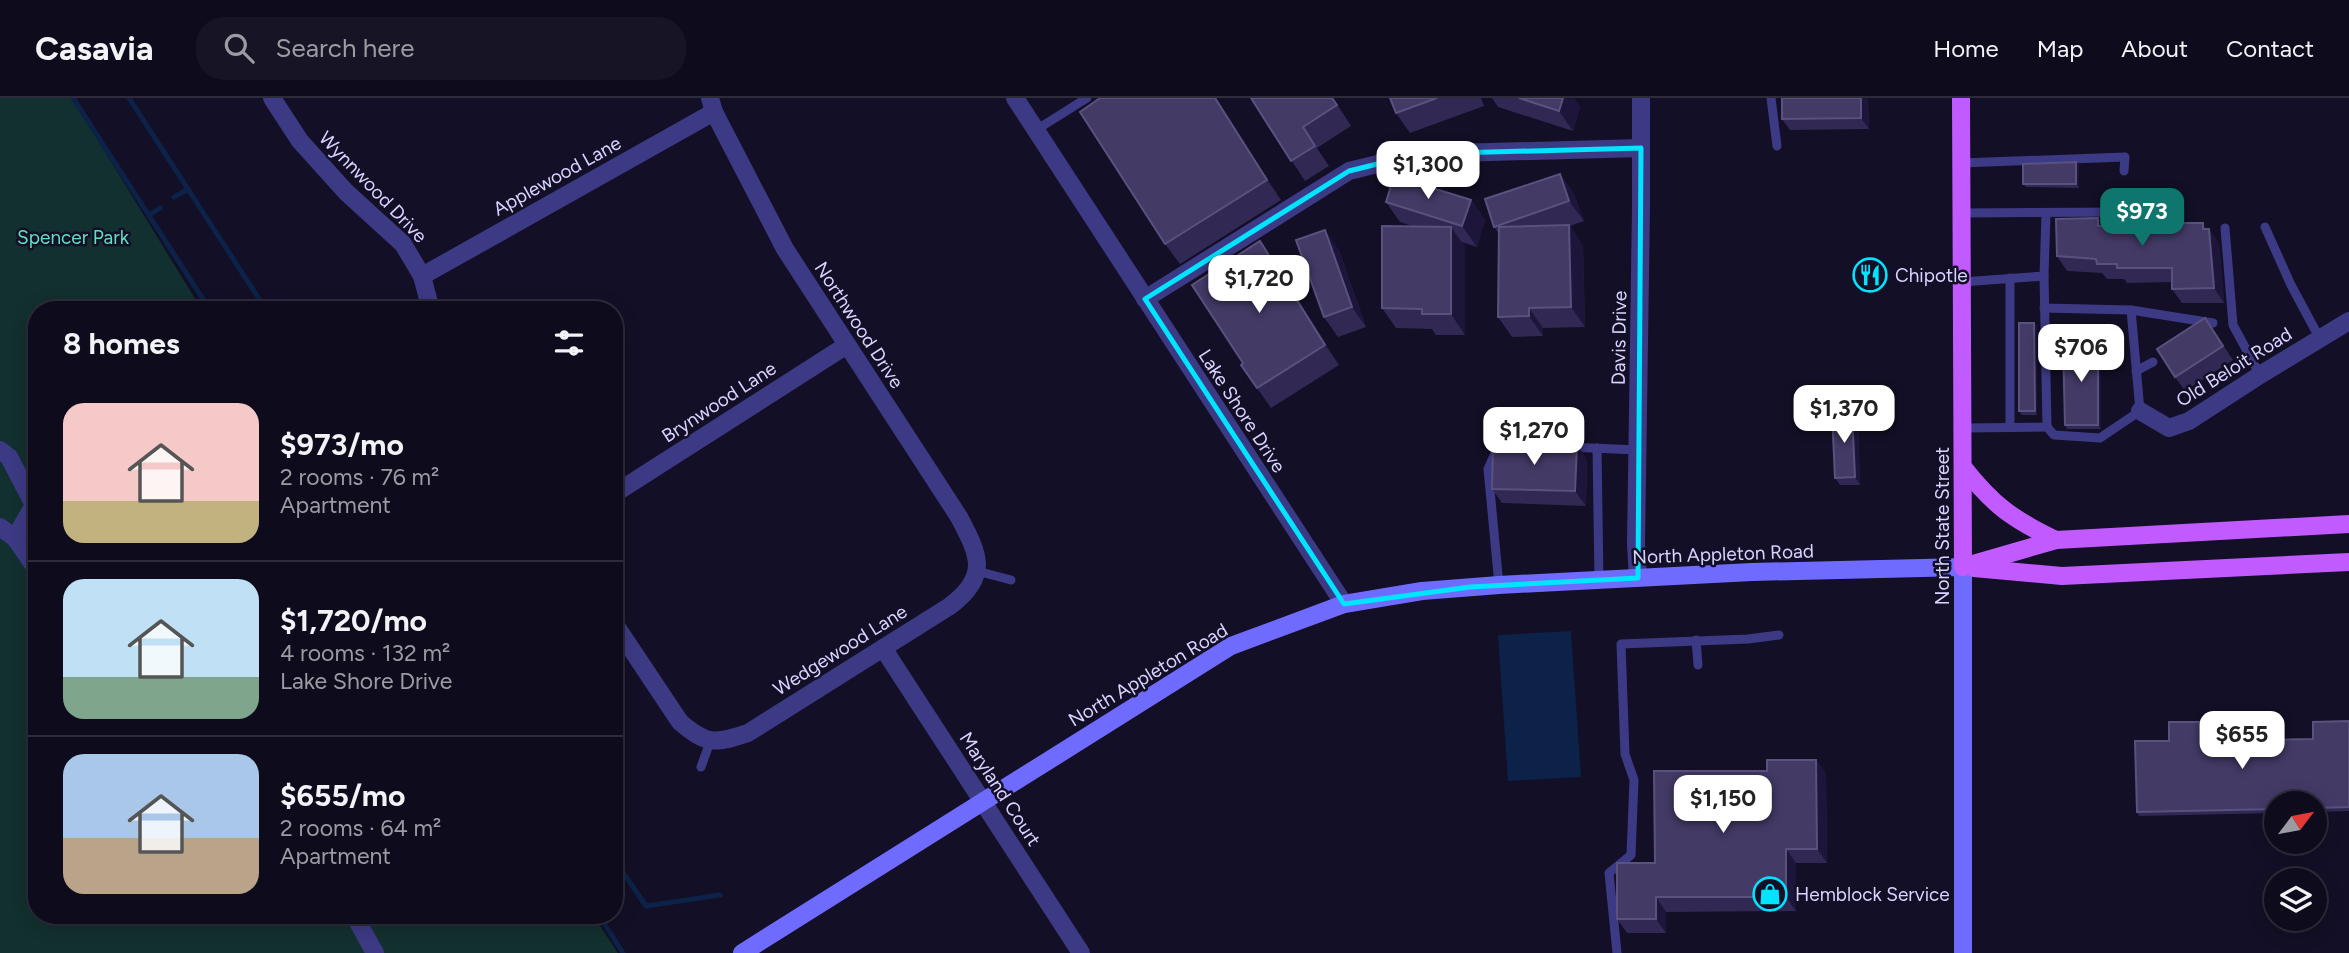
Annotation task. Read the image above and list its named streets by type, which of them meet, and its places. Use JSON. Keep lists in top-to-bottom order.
{
  "streets": {
    "main road": ["North State Street", "North Appleton Road"],
    "street": [
      "Applewood Lane",
      "Wynnwood Drive",
      "Northwood Drive",
      "Davis Drive",
      "Old Beloit Road",
      "Brynwood Lane",
      "Lake Shore Drive",
      "Wedgewood Lane",
      "Maryland Court"
    ]
  },
  "crossings": [
    ["Applewood Lane", "Wynnwood Drive"],
    ["Applewood Lane", "Northwood Drive"],
    ["Northwood Drive", "Brynwood Lane"],
    ["Northwood Drive", "Wedgewood Lane"],
    ["Davis Drive", "North Appleton Road"],
    ["Lake Shore Drive", "North Appleton Road"],
    ["North State Street", "North Appleton Road"],
    ["North Appleton Road", "Maryland Court"],
    ["Wedgewood Lane", "Maryland Court"]
  ],
  "parks": ["Spencer Park"],
  "places": {
    "restaurant": ["Chipotle"],
    "shop": ["Hemblock Service"]
  },
  "north": "top right",
  "page": {
    "header": "Casavia",
    "search": "Search here",
    "nav": [
      "Home",
      "Map",
      "About",
      "Contact"
    ],
    "price": [
      "$1,300",
      "$973",
      "$1,720",
      "$706",
      "$1,370",
      "$1,270",
      "$655",
      "$1,150"
    ],
    "heading": "8 homes",
    "list": [
      {
        "name": "$973/mo",
        "note": "2 rooms · 76 m² · Apartment"
      },
      {
        "name": "$1,720/mo",
        "note": "4 rooms · 132 m² · Lake Shore Drive"
      },
      {
        "name": "$655/mo",
        "note": "2 rooms · 64 m² · Apartment"
      }
    ]
  }
}
